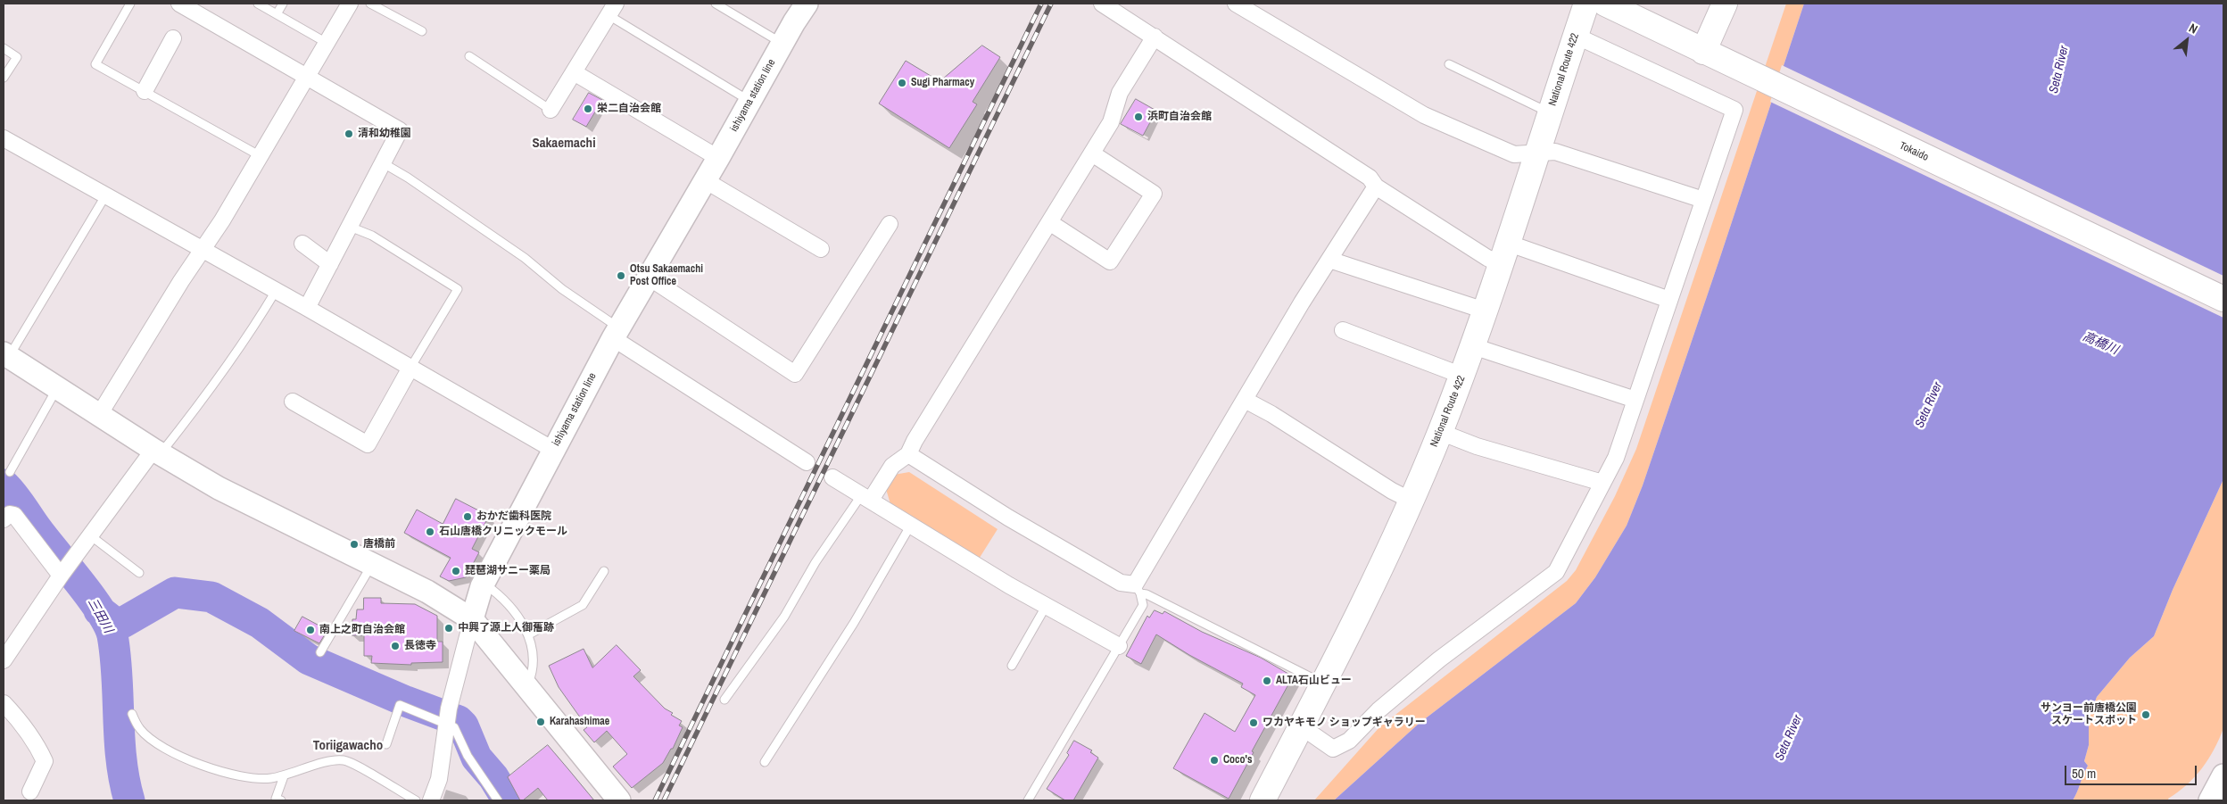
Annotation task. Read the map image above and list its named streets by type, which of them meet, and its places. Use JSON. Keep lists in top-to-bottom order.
{
  "streets": {
    "highway": ["National Route 422", "Tokaido"],
    "main road": ["ishiyama station line"]
  },
  "districts": ["Sakaemachi", "Toriigawacho"],
  "water": ["Seta River", "高橋川", "三田川"],
  "places": [
    "Sugi Pharmacy",
    "栄二自治会館",
    "浜町自治会館",
    "清和幼稚園",
    "Otsu Sakaemachi Post Office",
    "おかだ歯科医院",
    "石山唐橋クリニックモール",
    "唐橋前",
    "琵琶湖サニー薬局",
    "中興了源上人御𦾔跡",
    "南上之町自治会館",
    "長徳寺",
    "ALTA石山ビュー",
    "サンヨー前唐橋公園 スケートスポット",
    "Karahashimae",
    "ワカヤキモノ ショップギャラリー",
    "Coco's"
  ],
  "scale_bar": "50 m",
  "north": "top right"
}
